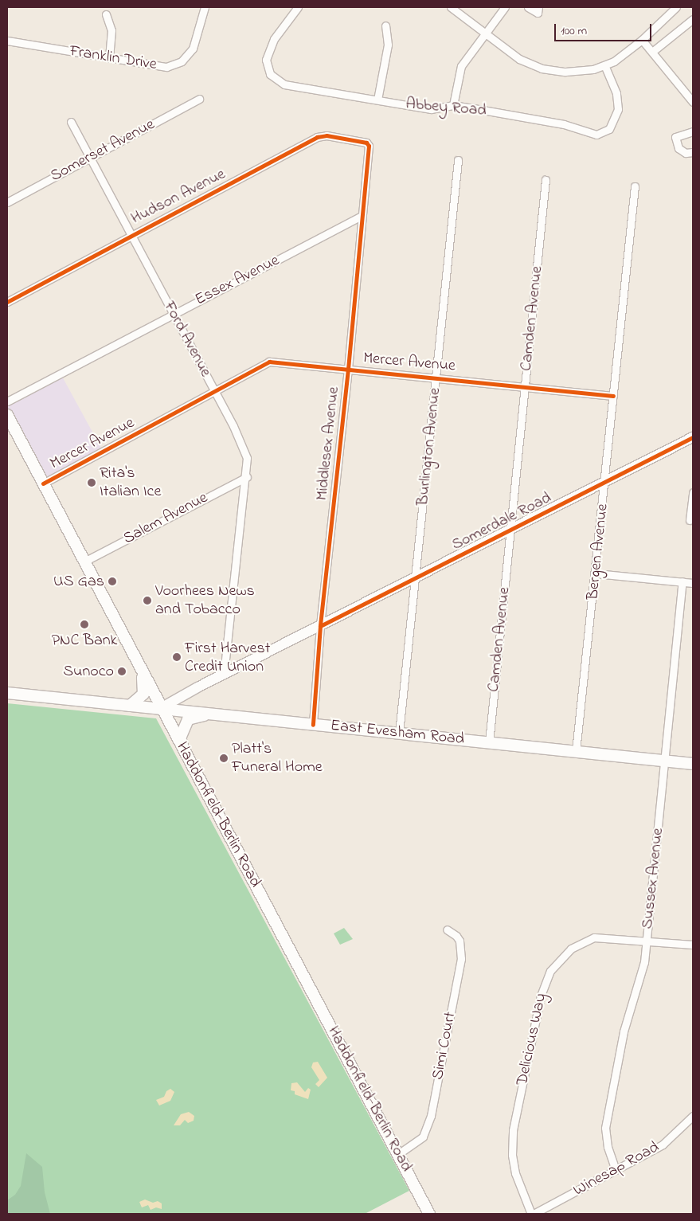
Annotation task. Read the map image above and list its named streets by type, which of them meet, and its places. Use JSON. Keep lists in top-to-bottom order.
{
  "streets": {
    "main road": ["Somerdale Road", "East Evesham Road", "Haddonfield-Berlin Road"],
    "street": [
      "Franklin Drive",
      "Abbey Road",
      "Somerset Avenue",
      "Hudson Avenue",
      "Essex Avenue",
      "Camden Avenue",
      "Ford Avenue",
      "Mercer Avenue",
      "Middlesex Avenue",
      "Burlington Avenue",
      "Salem Avenue",
      "Bergen Avenue",
      "Sussex Avenue",
      "Delicious Way",
      "Simi Court",
      "Winesap Road"
    ]
  },
  "crossings": [
    ["Somerset Avenue", "Ford Avenue"],
    ["Hudson Avenue", "Ford Avenue"],
    ["Hudson Avenue", "Middlesex Avenue"],
    ["Essex Avenue", "Ford Avenue"],
    ["Essex Avenue", "Middlesex Avenue"],
    ["Camden Avenue", "Mercer Avenue"],
    ["Camden Avenue", "Somerdale Road"],
    ["Camden Avenue", "East Evesham Road"],
    ["Ford Avenue", "Mercer Avenue"],
    ["Ford Avenue", "Salem Avenue"],
    ["Ford Avenue", "Somerdale Road"],
    ["Mercer Avenue", "Middlesex Avenue"],
    ["Mercer Avenue", "Burlington Avenue"],
    ["Mercer Avenue", "Bergen Avenue"],
    ["Mercer Avenue", "Haddonfield-Berlin Road"],
    ["Middlesex Avenue", "Somerdale Road"],
    ["Middlesex Avenue", "East Evesham Road"],
    ["Burlington Avenue", "Somerdale Road"],
    ["Burlington Avenue", "East Evesham Road"],
    ["Salem Avenue", "Haddonfield-Berlin Road"],
    ["Somerdale Road", "Bergen Avenue"],
    ["Somerdale Road", "East Evesham Road"],
    ["Somerdale Road", "Haddonfield-Berlin Road"],
    ["Bergen Avenue", "East Evesham Road"],
    ["East Evesham Road", "Haddonfield-Berlin Road"],
    ["East Evesham Road", "Sussex Avenue"],
    ["Haddonfield-Berlin Road", "Simi Court"],
    ["Sussex Avenue", "Delicious Way"],
    ["Sussex Avenue", "Winesap Road"],
    ["Delicious Way", "Winesap Road"]
  ],
  "places": [
    "Rita's Italian Ice",
    "US Gas",
    "Voorhees News and Tobacco",
    "PNC Bank",
    "First Harvest Credit Union",
    "Sunoco",
    "Platt's Funeral Home"
  ],
  "scale_bar": "100 m"
}
